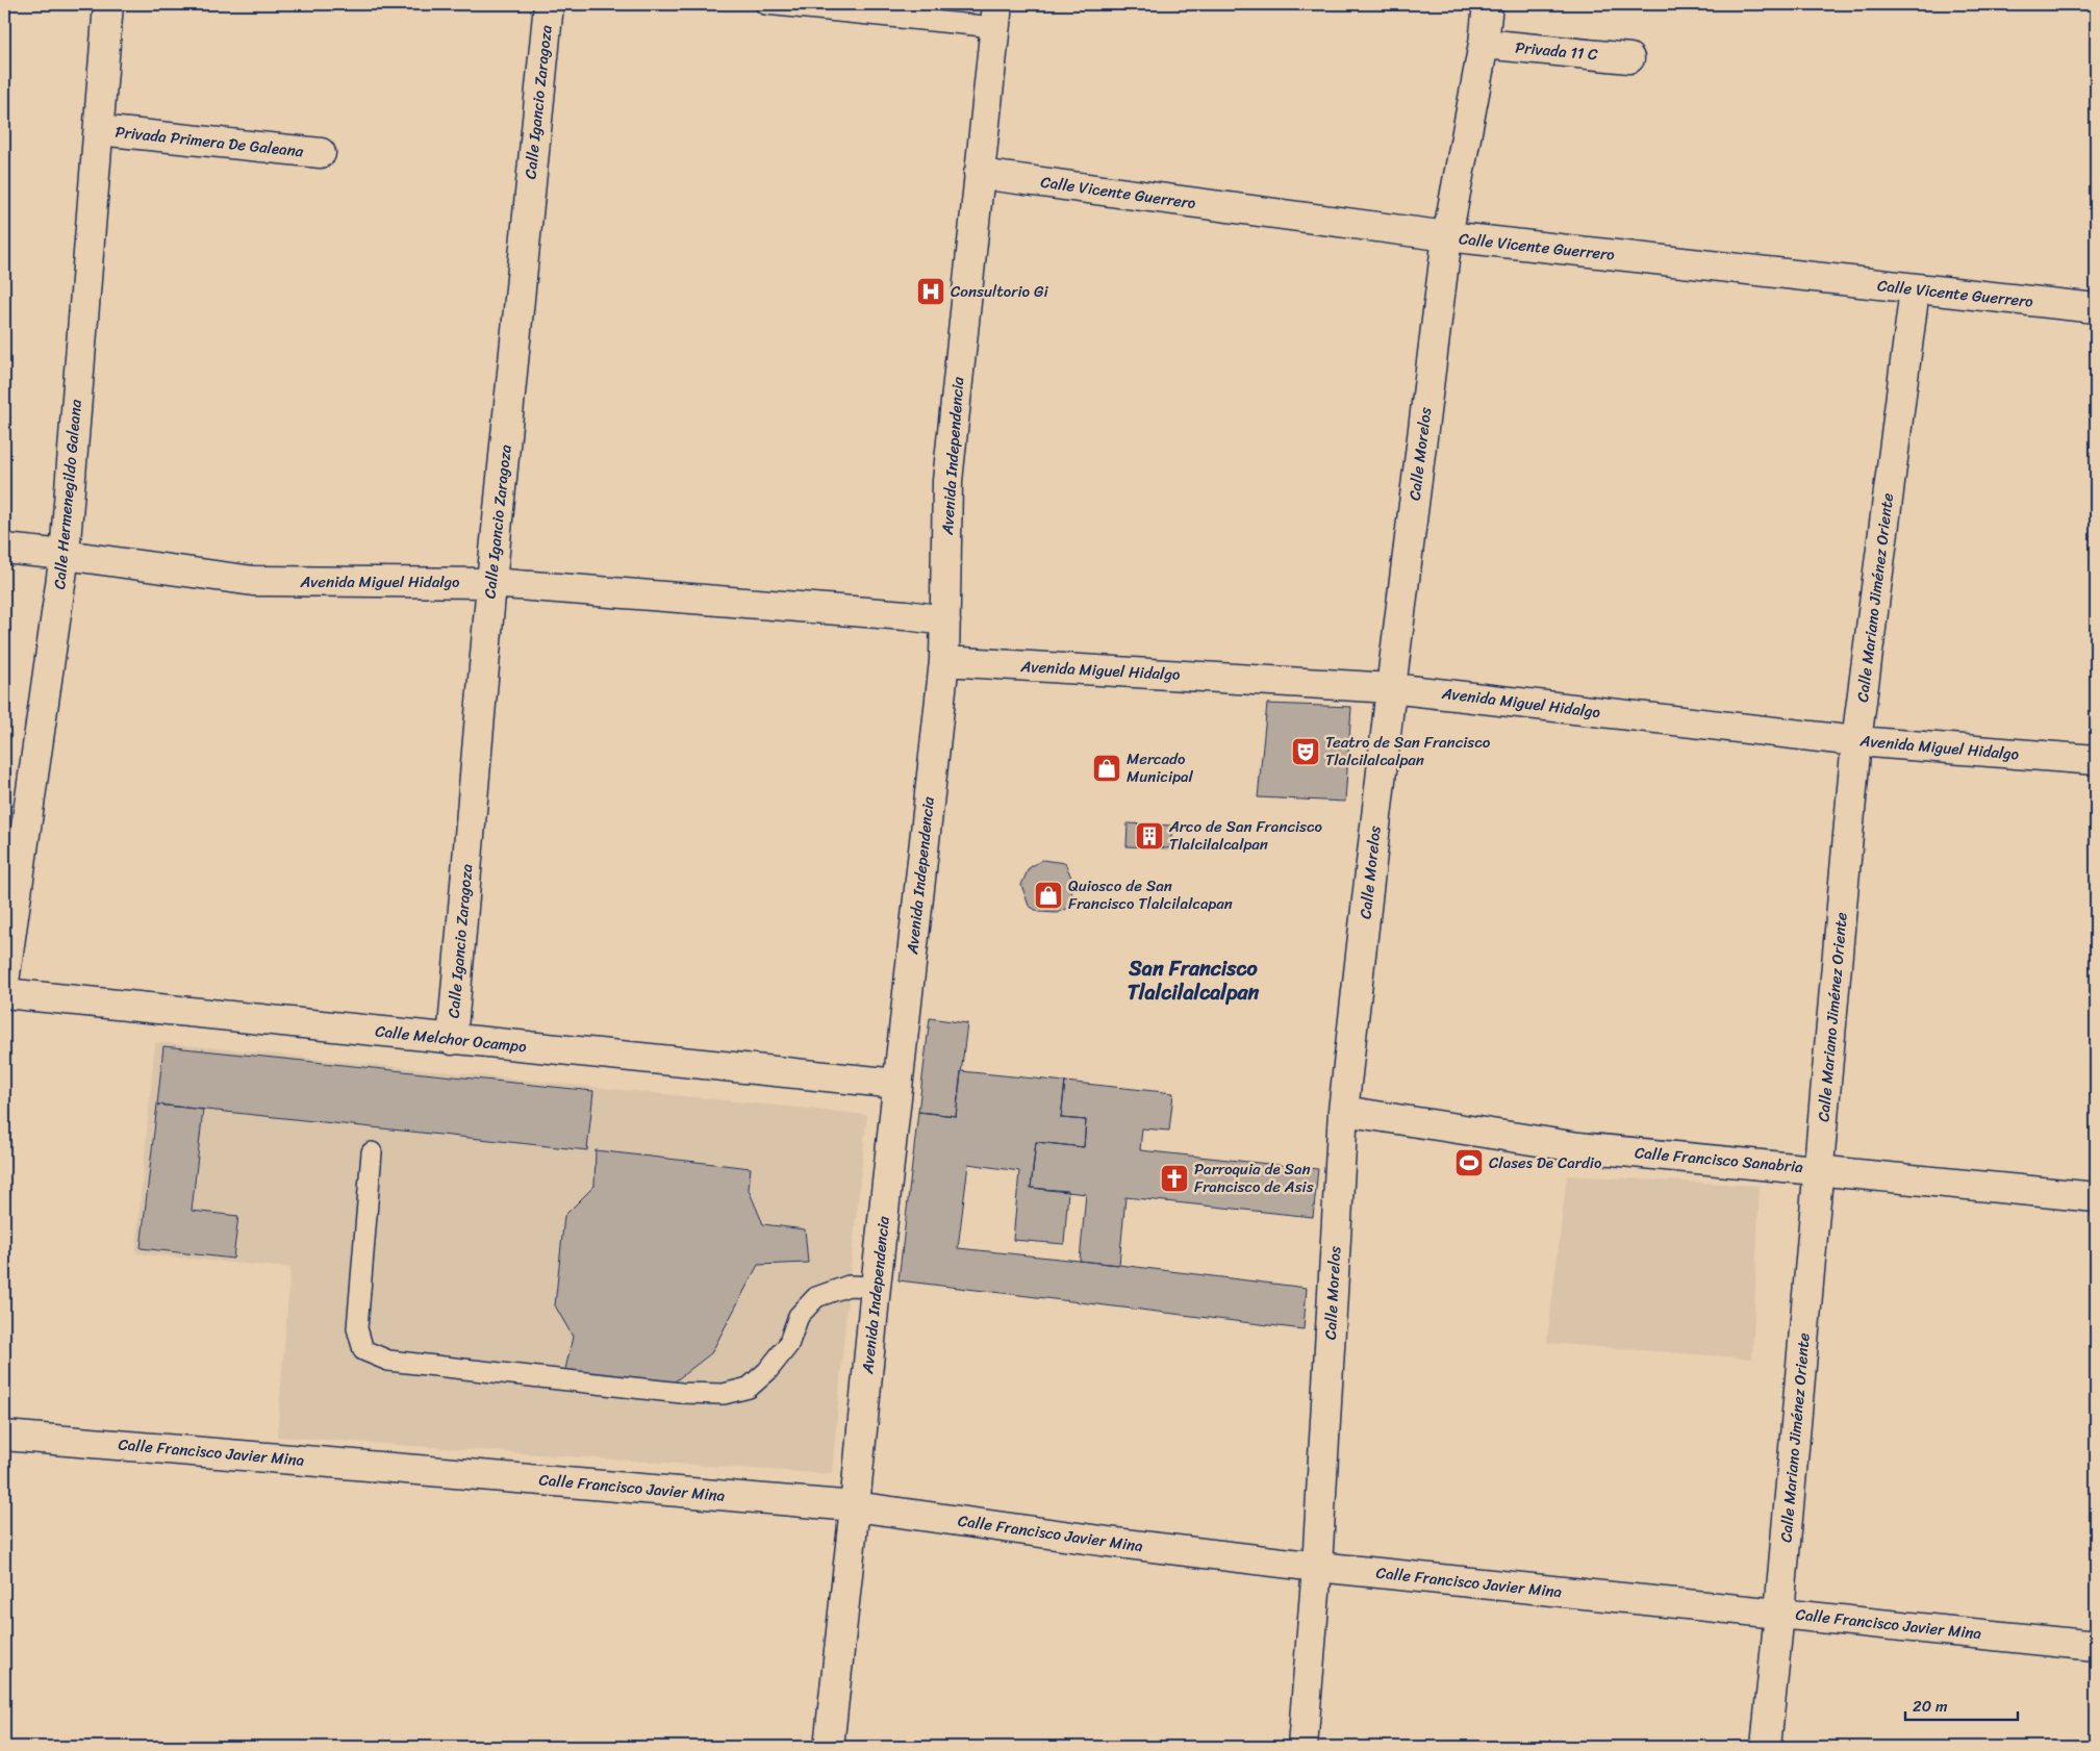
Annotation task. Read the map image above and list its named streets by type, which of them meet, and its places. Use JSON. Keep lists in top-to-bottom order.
{
  "streets": {
    "street": [
      "Privada 11 C",
      "Calle Igancio Zaragoza",
      "Privada Primera De Galeana",
      "Calle Vicente Guerrero",
      "Calle Morelos",
      "Avenida Independencia",
      "Calle Hermenegildo Galeana",
      "Avenida Miguel Hidalgo",
      "Calle Mariano Jiménez Oriente",
      "Calle Melchor Ocampo",
      "Calle Francisco Sanabria",
      "Calle Francisco Javier Mina"
    ]
  },
  "crossings": [
    ["Privada 11 C", "Calle Morelos"],
    ["Calle Igancio Zaragoza", "Avenida Miguel Hidalgo"],
    ["Calle Igancio Zaragoza", "Calle Melchor Ocampo"],
    ["Privada Primera De Galeana", "Calle Hermenegildo Galeana"],
    ["Calle Vicente Guerrero", "Calle Morelos"],
    ["Calle Vicente Guerrero", "Avenida Independencia"],
    ["Calle Vicente Guerrero", "Calle Mariano Jiménez Oriente"],
    ["Calle Morelos", "Avenida Miguel Hidalgo"],
    ["Calle Morelos", "Calle Francisco Sanabria"],
    ["Calle Morelos", "Calle Francisco Javier Mina"],
    ["Avenida Independencia", "Avenida Miguel Hidalgo"],
    ["Avenida Independencia", "Calle Melchor Ocampo"],
    ["Avenida Independencia", "Calle Francisco Javier Mina"],
    ["Calle Hermenegildo Galeana", "Avenida Miguel Hidalgo"],
    ["Avenida Miguel Hidalgo", "Calle Mariano Jiménez Oriente"],
    ["Calle Mariano Jiménez Oriente", "Calle Francisco Sanabria"],
    ["Calle Mariano Jiménez Oriente", "Calle Francisco Javier Mina"]
  ],
  "districts": ["San Francisco Tlalcilalcalpan"],
  "places": {
    "hospital": ["Consultorio Gi"],
    "theatre": ["Teatro de San Francisco Tlalcilalcalpan"],
    "shop": ["Mercado Municipal", "Quiosco de San Francisco Tlalcilalcapan"],
    "building": ["Arco de San Francisco Tlalcilalcalpan"],
    "sports": ["Clases De Cardio"],
    "church": ["Parroquia de San Francisco de Asis"]
  },
  "scale_bar": "20 m"
}
